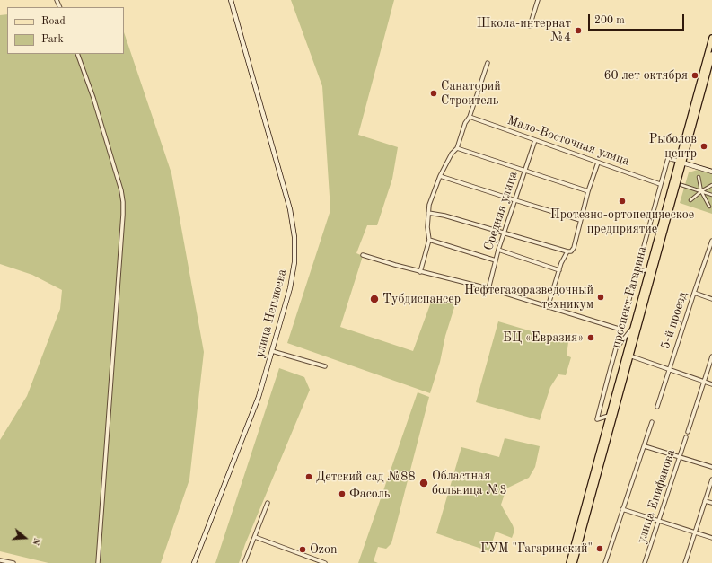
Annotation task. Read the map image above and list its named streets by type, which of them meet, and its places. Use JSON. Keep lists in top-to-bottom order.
{
  "streets": {
    "main road": ["проспект Гагарина", "улица Неплюева"],
    "street": [
      "Мало-Восточная улица",
      "Средняя улица",
      "5-й проезд",
      "улица Епифанова"
    ]
  },
  "crossings": [
    ["Мало-Восточная улица", "Средняя улица"]
  ],
  "places": [
    "Школа-интернат №4",
    "60 лет октября",
    "Санаторий Строитель",
    "Рыболов центр",
    "Протезно-ортопедическое предприятие",
    "Нефтегазоразведочный техникум",
    "Тубдиспансер",
    "БЦ «Евразия»",
    "Детский сад №88",
    "Областная больница №3",
    "Фасоль",
    "ГУМ \"Гагаринский\"",
    "Ozon"
  ],
  "legend": ["Road", "Park"],
  "scale_bar": "200 m",
  "north": "right"
}
